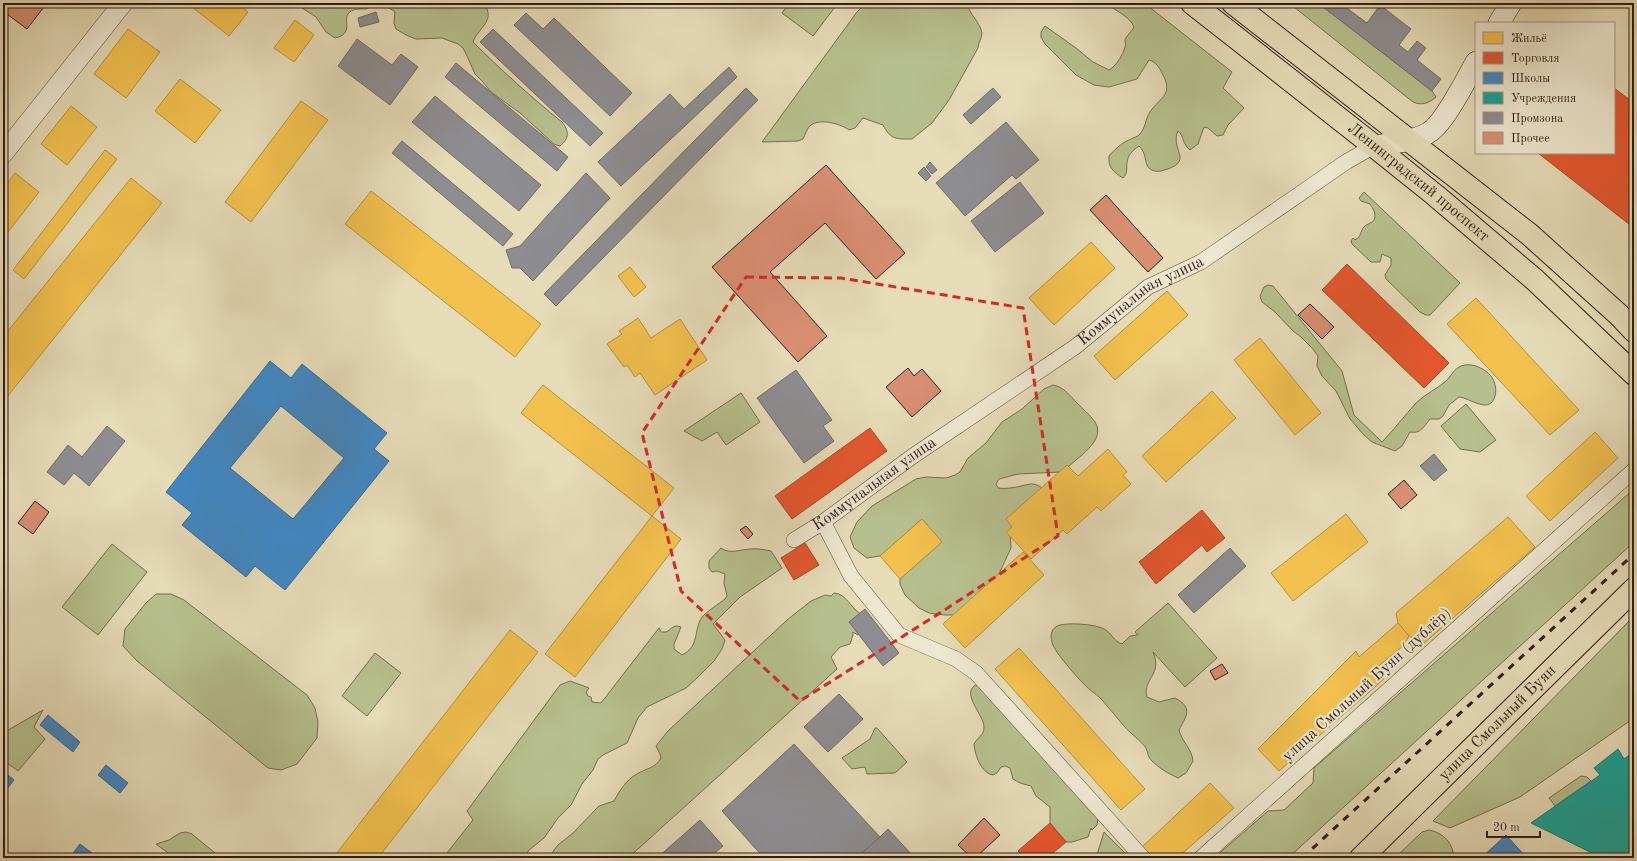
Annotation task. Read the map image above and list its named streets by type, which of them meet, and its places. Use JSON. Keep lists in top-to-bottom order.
{
  "streets": {
    "main road": ["Ленинградский проспект", "Коммунальная улица", "улица Смольный Буян"],
    "street": ["улица Смольный Буян (дублёр)"]
  },
  "crossings": [
    ["Ленинградский проспект", "Коммунальная улица"]
  ],
  "legend": [
    "Жильё",
    "Торговля",
    "Школы",
    "Учреждения",
    "Промзона",
    "Прочее"
  ],
  "scale_bar": "20 m"
}
